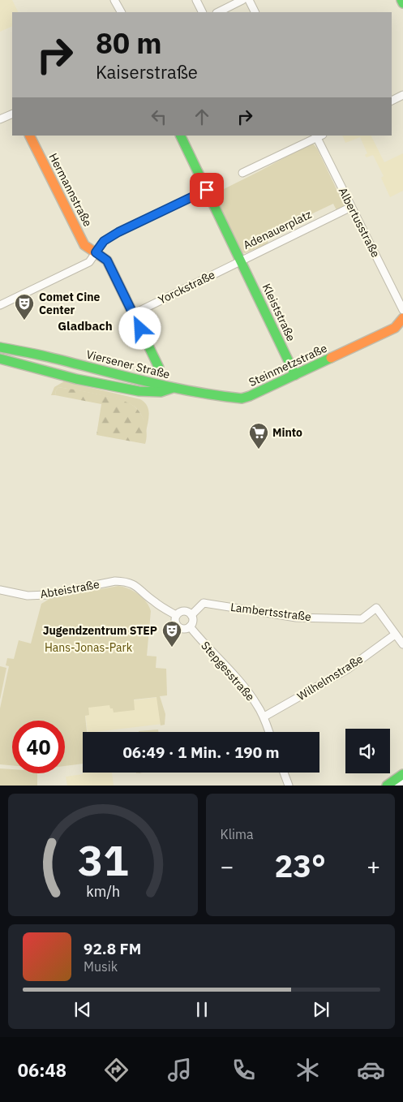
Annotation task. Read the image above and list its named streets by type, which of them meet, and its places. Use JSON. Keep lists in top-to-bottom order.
{
  "streets": {
    "main road": [
      "Hermannstraße",
      "Adenauerplatz",
      "Kleiststraße",
      "Viersener Straße",
      "Steinmetzstraße"
    ],
    "street": [
      "Albertusstraße",
      "Yorckstraße",
      "Abteistraße",
      "Lambertsstraße",
      "Stepgesstraße",
      "Wilhelmstraße"
    ]
  },
  "crossings": [
    ["Hermannstraße", "Yorckstraße"],
    ["Albertusstraße", "Adenauerplatz"],
    ["Adenauerplatz", "Yorckstraße"],
    ["Adenauerplatz", "Kleiststraße"],
    ["Yorckstraße", "Kleiststraße"],
    ["Kleiststraße", "Steinmetzstraße"],
    ["Viersener Straße", "Steinmetzstraße"],
    ["Abteistraße", "Lambertsstraße"],
    ["Abteistraße", "Stepgesstraße"],
    ["Lambertsstraße", "Stepgesstraße"],
    ["Lambertsstraße", "Wilhelmstraße"],
    ["Stepgesstraße", "Wilhelmstraße"]
  ],
  "districts": ["Gladbach"],
  "parks": ["Hans-Jonas-Park"],
  "places": {
    "theatre": ["Comet Cine Center", "Jugendzentrum STEP"],
    "supermarket": ["Minto"]
  },
  "page": {
    "turn": ["80 m", "Kaiserstraße"],
    "limit": "40",
    "trip": "06:49 · 1 Min. · 190 m",
    "tile": "Klima",
    "heat": ["−", "23°", "+"],
    "song": ["92.8 FM", "Musik"],
    "tabs": "06:48",
    "gauge": ["31", "km/h"]
  }
}
